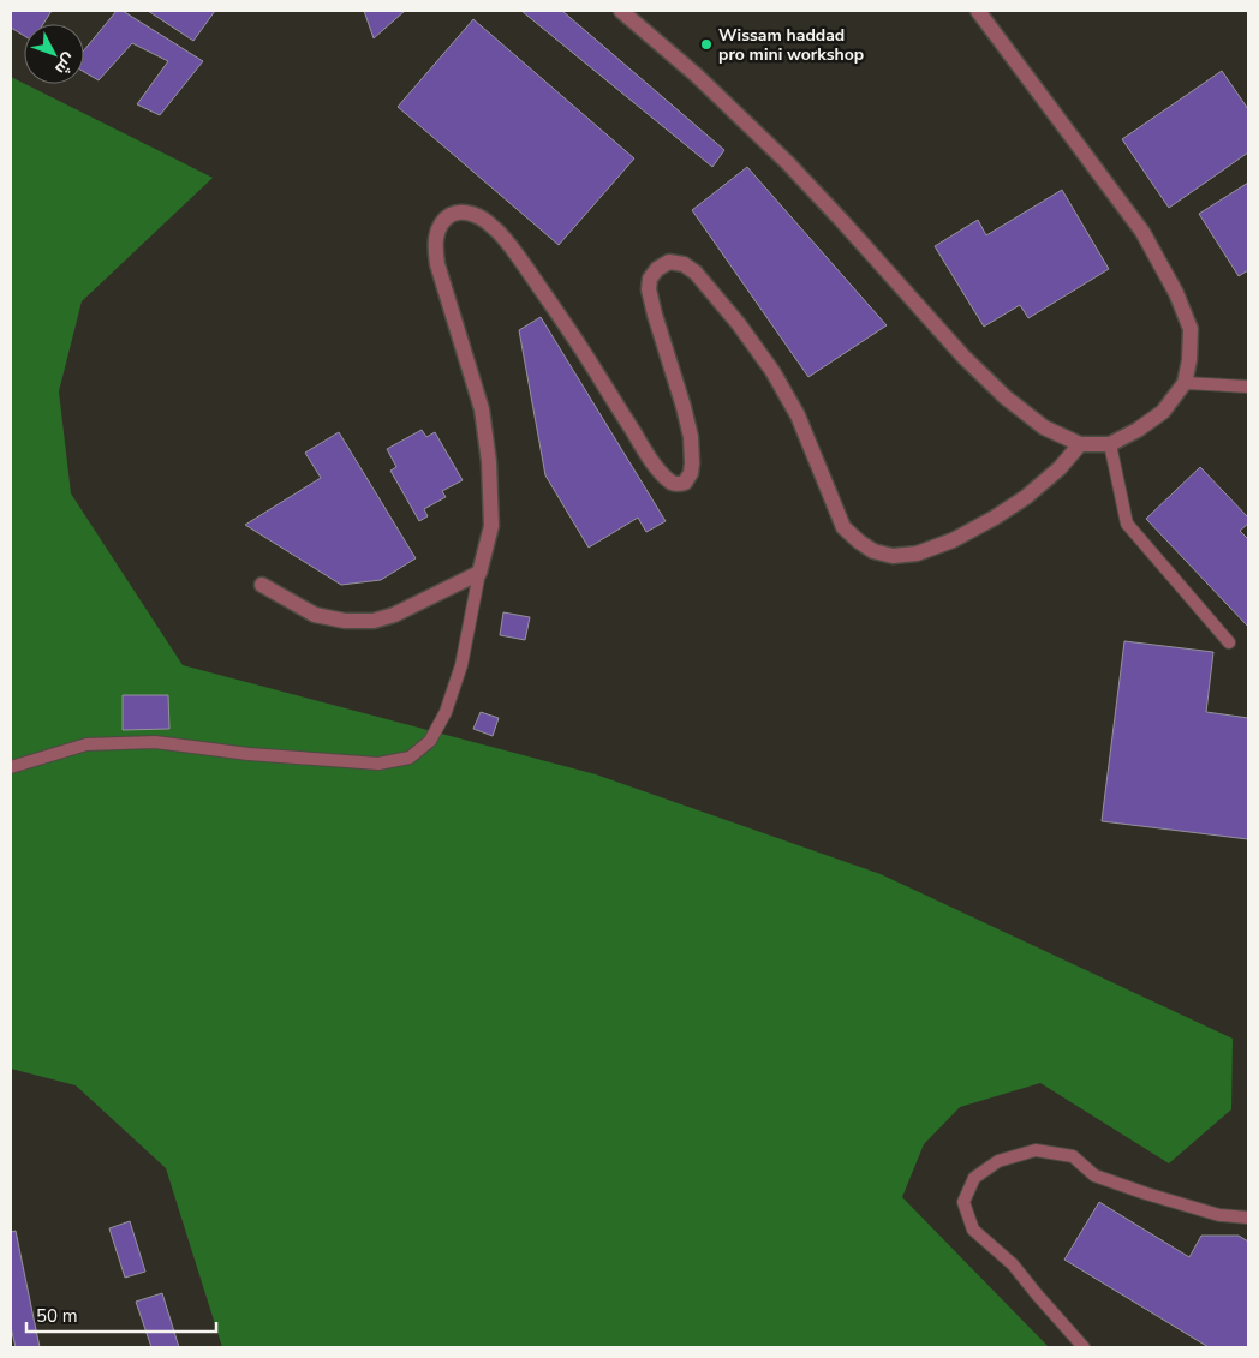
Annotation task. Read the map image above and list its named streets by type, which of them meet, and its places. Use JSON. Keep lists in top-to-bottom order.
{
  "places": ["Wissam haddad pro mini workshop"],
  "scale_bar": "50 m",
  "north": "bottom right"
}
